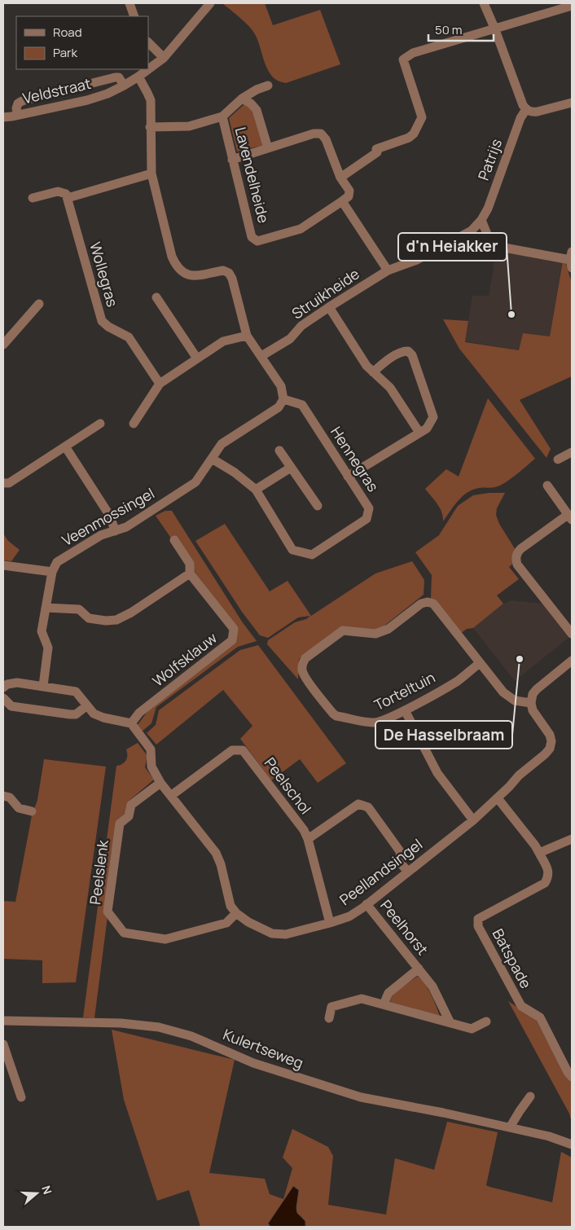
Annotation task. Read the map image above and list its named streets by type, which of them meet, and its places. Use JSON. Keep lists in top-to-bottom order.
{
  "streets": {
    "street": [
      "Veldstraat",
      "Patrijs",
      "Lavendelheide",
      "Wollegras",
      "Struikheide",
      "Hennegras",
      "Veenmossingel",
      "Wolfsklauw",
      "Torteltuin",
      "Peelschol",
      "Peelslenk",
      "Peellandsingel",
      "Peelhorst",
      "Batspade",
      "Kulertseweg"
    ]
  },
  "crossings": [
    ["Patrijs", "Struikheide"],
    ["Hennegras", "Veenmossingel"],
    ["Torteltuin", "Peellandsingel"],
    ["Peelschol", "Peellandsingel"],
    ["Peelslenk", "Peellandsingel"],
    ["Peellandsingel", "Peelhorst"]
  ],
  "places": ["d'n Heiakker", "De Hasselbraam"],
  "legend": ["Road", "Park"],
  "scale_bar": "50 m",
  "north": "right"
}
